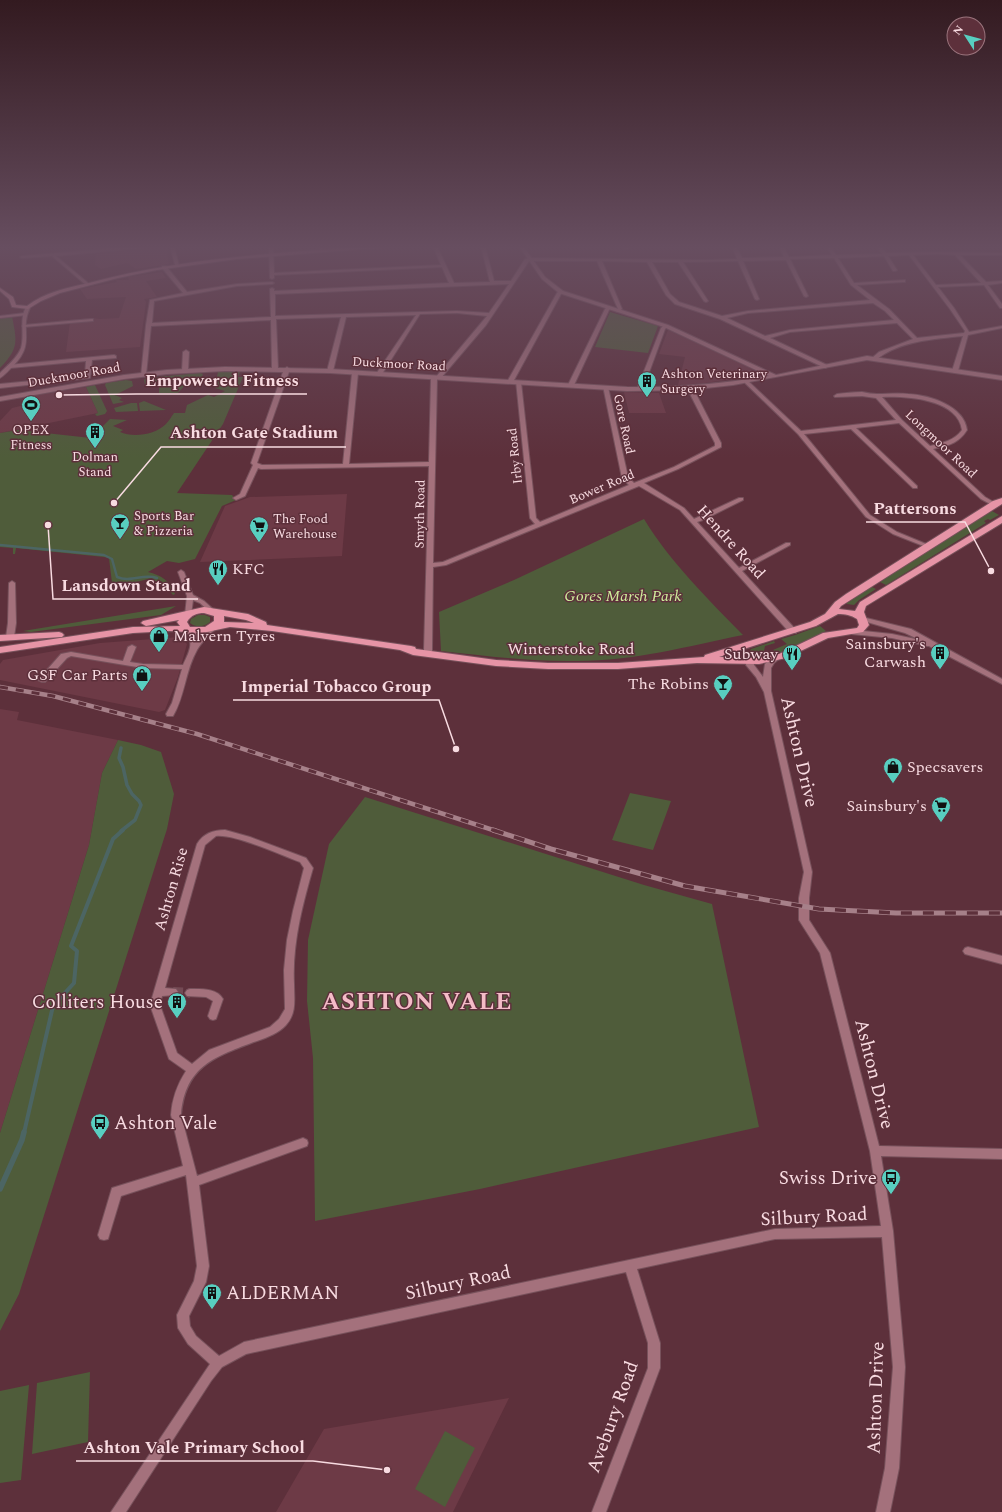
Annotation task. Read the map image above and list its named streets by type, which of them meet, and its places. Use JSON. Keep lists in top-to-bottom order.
{
  "streets": {
    "highway": ["Winterstoke Road"],
    "street": [
      "Duckmoor Road",
      "Gore Road",
      "Longmoor Road",
      "Irby Road",
      "Bower Road",
      "Smyth Road",
      "Hendre Road",
      "Ashton Drive",
      "Ashton Rise",
      "Silbury Road",
      "Avebury Road"
    ]
  },
  "crossings": [
    ["Duckmoor Road", "Gore Road"],
    ["Duckmoor Road", "Irby Road"],
    ["Duckmoor Road", "Bower Road"],
    ["Duckmoor Road", "Smyth Road"],
    ["Gore Road", "Bower Road"],
    ["Gore Road", "Hendre Road"],
    ["Longmoor Road", "Winterstoke Road"],
    ["Irby Road", "Bower Road"],
    ["Bower Road", "Smyth Road"],
    ["Bower Road", "Hendre Road"],
    ["Smyth Road", "Winterstoke Road"],
    ["Hendre Road", "Winterstoke Road"],
    ["Winterstoke Road", "Ashton Drive"],
    ["Ashton Drive", "Silbury Road"],
    ["Ashton Rise", "Silbury Road"],
    ["Silbury Road", "Avebury Road"]
  ],
  "districts": ["ASHTON VALE"],
  "parks": ["Gores Marsh Park"],
  "places": {
    "other": [
      "Empowered Fitness",
      "Ashton Gate Stadium",
      "Lansdown Stand",
      "Pattersons",
      "Imperial Tobacco Group",
      "Ashton Vale Primary School"
    ],
    "building": [
      "Ashton Veterinary Surgery",
      "Dolman Stand",
      "Sainsbury's Carwash",
      "Colliters House",
      "ALDERMAN"
    ],
    "sports": ["OPEX Fitness"],
    "bar": ["Sports Bar & Pizzeria", "The Robins"],
    "supermarket": ["The Food Warehouse", "Sainsbury's"],
    "restaurant": ["KFC", "Subway"],
    "shop": ["Malvern Tyres", "GSF Car Parts", "Specsavers"],
    "bus stop": ["Ashton Vale", "Swiss Drive"]
  },
  "north": "top left"
}
